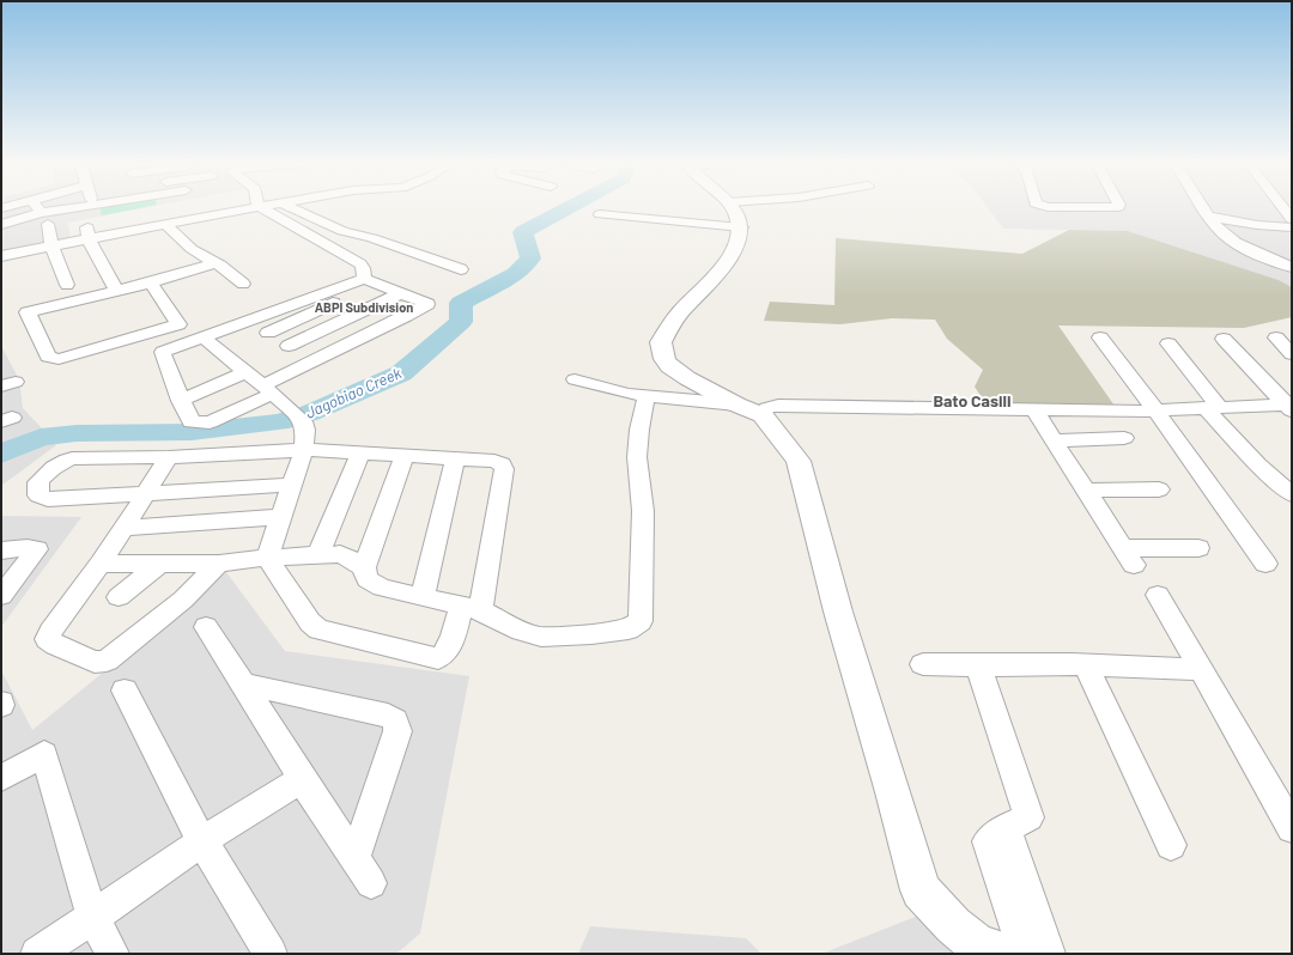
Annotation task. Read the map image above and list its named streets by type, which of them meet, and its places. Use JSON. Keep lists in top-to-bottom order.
{
  "districts": ["ABPI Subdivision", "Bato Casili"],
  "water": ["Jagobiao Creek"]
}
